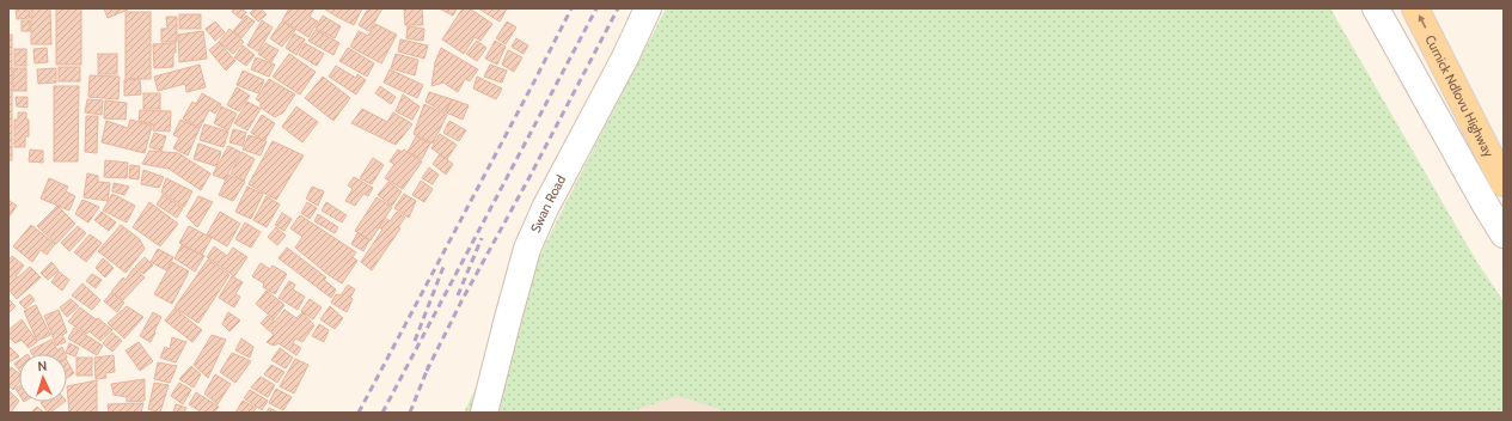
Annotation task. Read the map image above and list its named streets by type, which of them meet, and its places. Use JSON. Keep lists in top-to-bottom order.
{
  "streets": {
    "main road": ["Curnick Ndlovu Highway"],
    "street": ["Swan Road"]
  },
  "one_way": ["Curnick Ndlovu Highway"],
  "north": "top"
}
